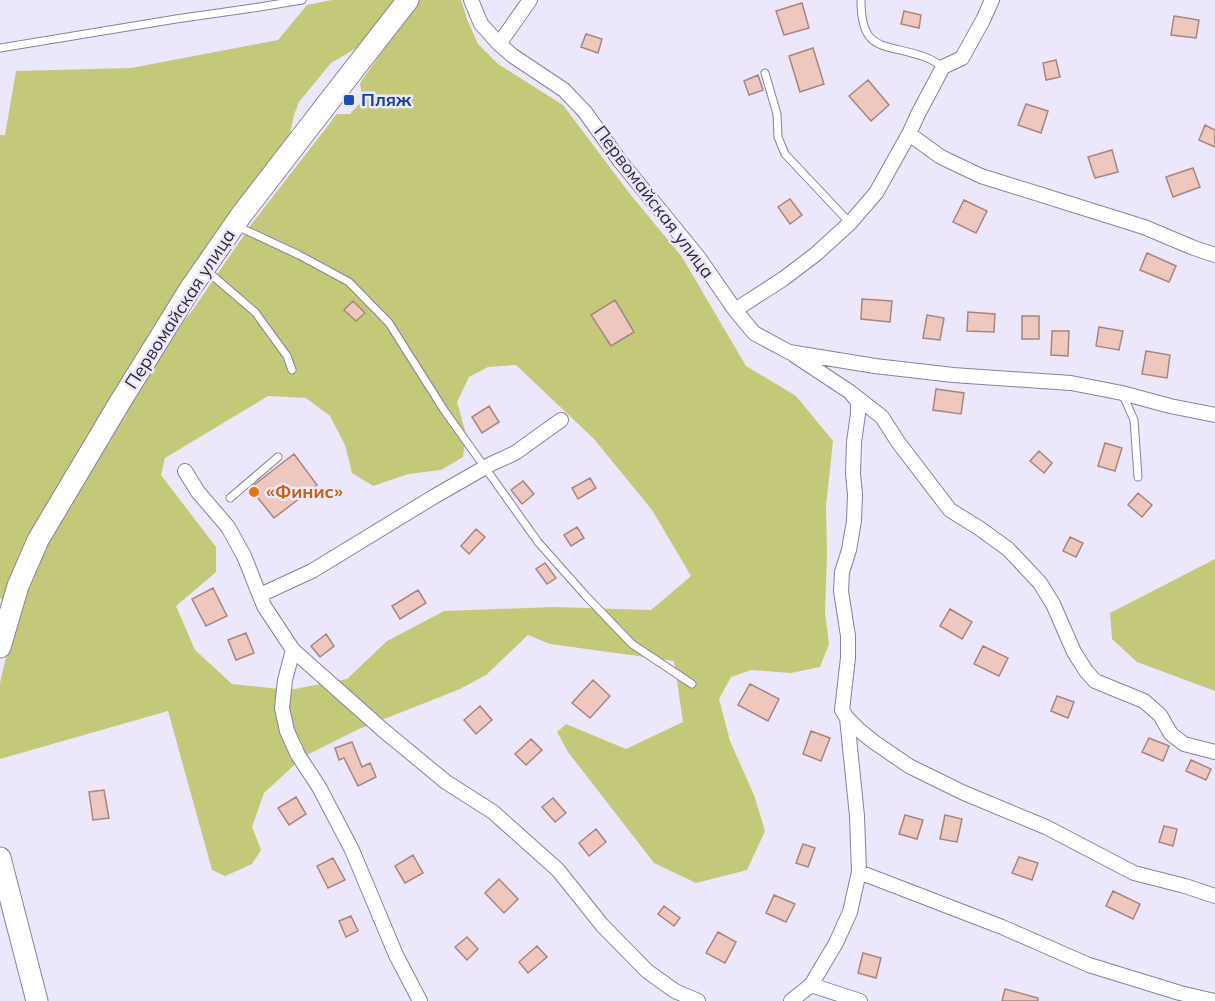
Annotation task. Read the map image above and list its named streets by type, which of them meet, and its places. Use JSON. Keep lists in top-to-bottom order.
{
  "streets": {
    "main road": ["Первомайская улица"]
  },
  "places": {
    "transit": ["Пляж"],
    "other": ["«Финис»"]
  }
}
